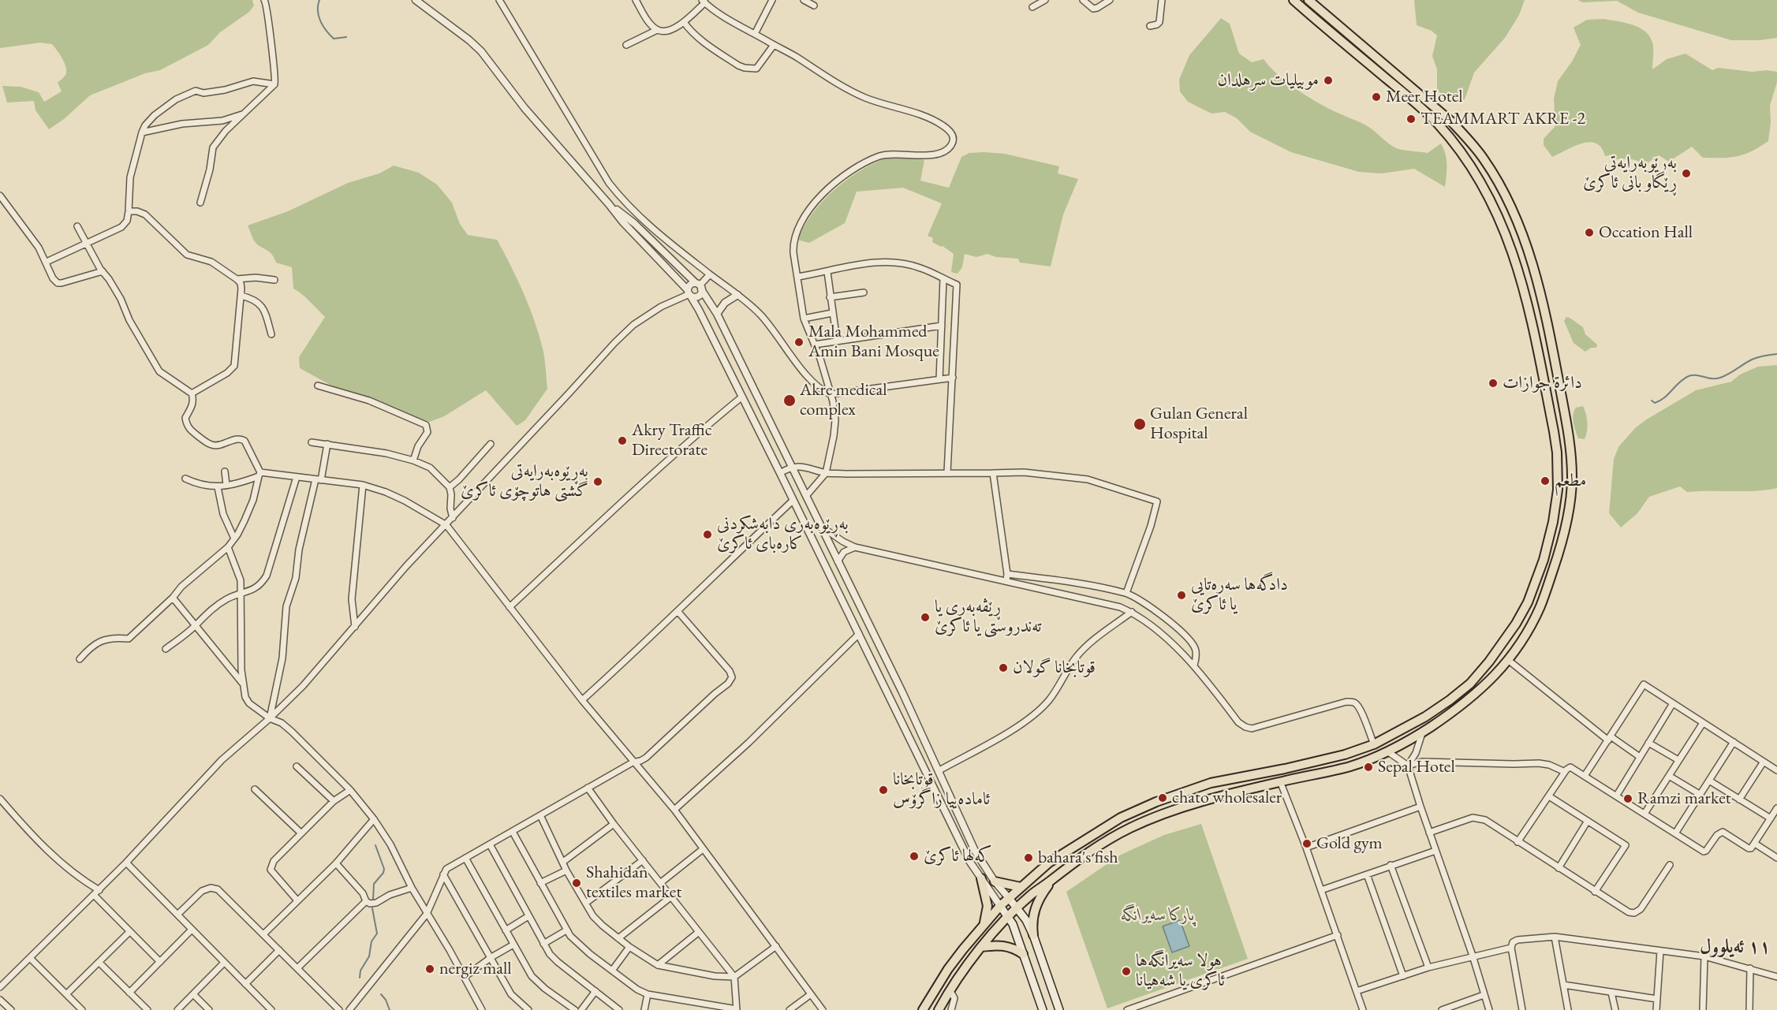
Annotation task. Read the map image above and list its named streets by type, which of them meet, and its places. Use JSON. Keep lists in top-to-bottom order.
{
  "districts": ["١١ ئەیلوول"],
  "parks": ["پارکا سەیرانگه"],
  "places": [
    "موبيليات سرهلدان",
    "Meer Hotel",
    "TEAMMART AKRE -2",
    "بەڕێوبەرایەتی ڕێگاو بانی ئاکرێ",
    "Occation Hall",
    "Mala Mohammed Amin Bani Mosque",
    "دائرة جوازات",
    "Akre medical complex",
    "Gulan General Hospital",
    "Akry Traffic Directorate",
    "مطعم",
    "بەڕێوەبەرایەتی گشتی هاتوچۆی ئاکرێ",
    "بەڕێوەبەری دابەشکردنی کارەبای ئاکرێ",
    "دادگەها سەرەتایی یا ئاکرێ",
    "ڕێڤەبەری یا تەندروستی یا ئاکرێ",
    "قوتابخانا گولان",
    "Sepal Hotel",
    "قوتابخانا ئامادەییا زاگرۆس",
    "chato wholesaler",
    "Ramzi market",
    "Gold gym",
    "کەلها ئاکرێ",
    "bahara's fish",
    "Shahidan textiles market",
    "nergiz mall",
    "هولا سەیرانگەها ئاکری یا شەهیانا"
  ]
}
